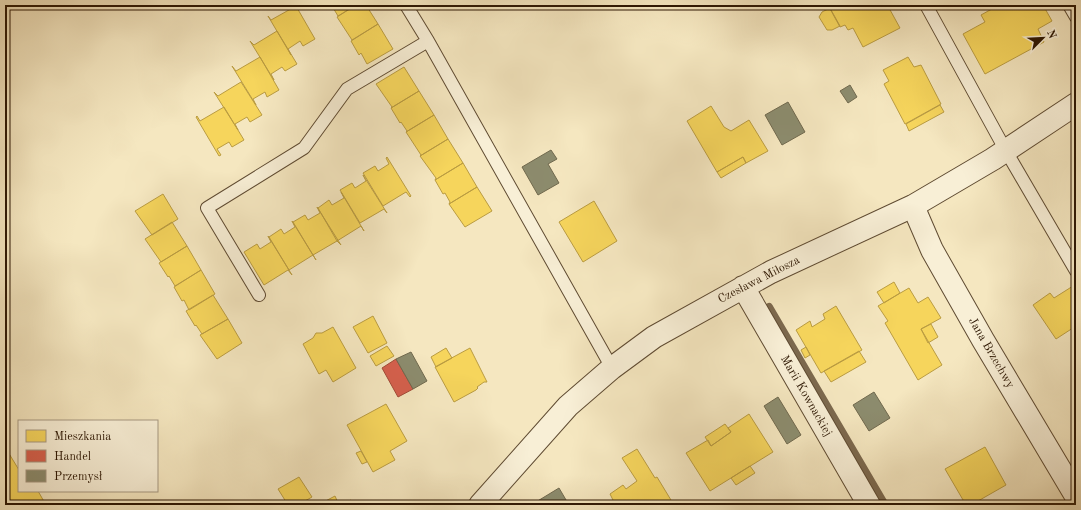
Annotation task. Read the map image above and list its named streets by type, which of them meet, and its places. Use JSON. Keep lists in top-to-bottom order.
{
  "streets": {
    "street": ["Czesława Miłosza", "Jana Brzechwy", "Marii Kownackiej"]
  },
  "crossings": [
    ["Czesława Miłosza", "Jana Brzechwy"],
    ["Czesława Miłosza", "Marii Kownackiej"]
  ],
  "legend": ["Mieszkania", "Handel", "Przemysł"],
  "north": "top right"
}
